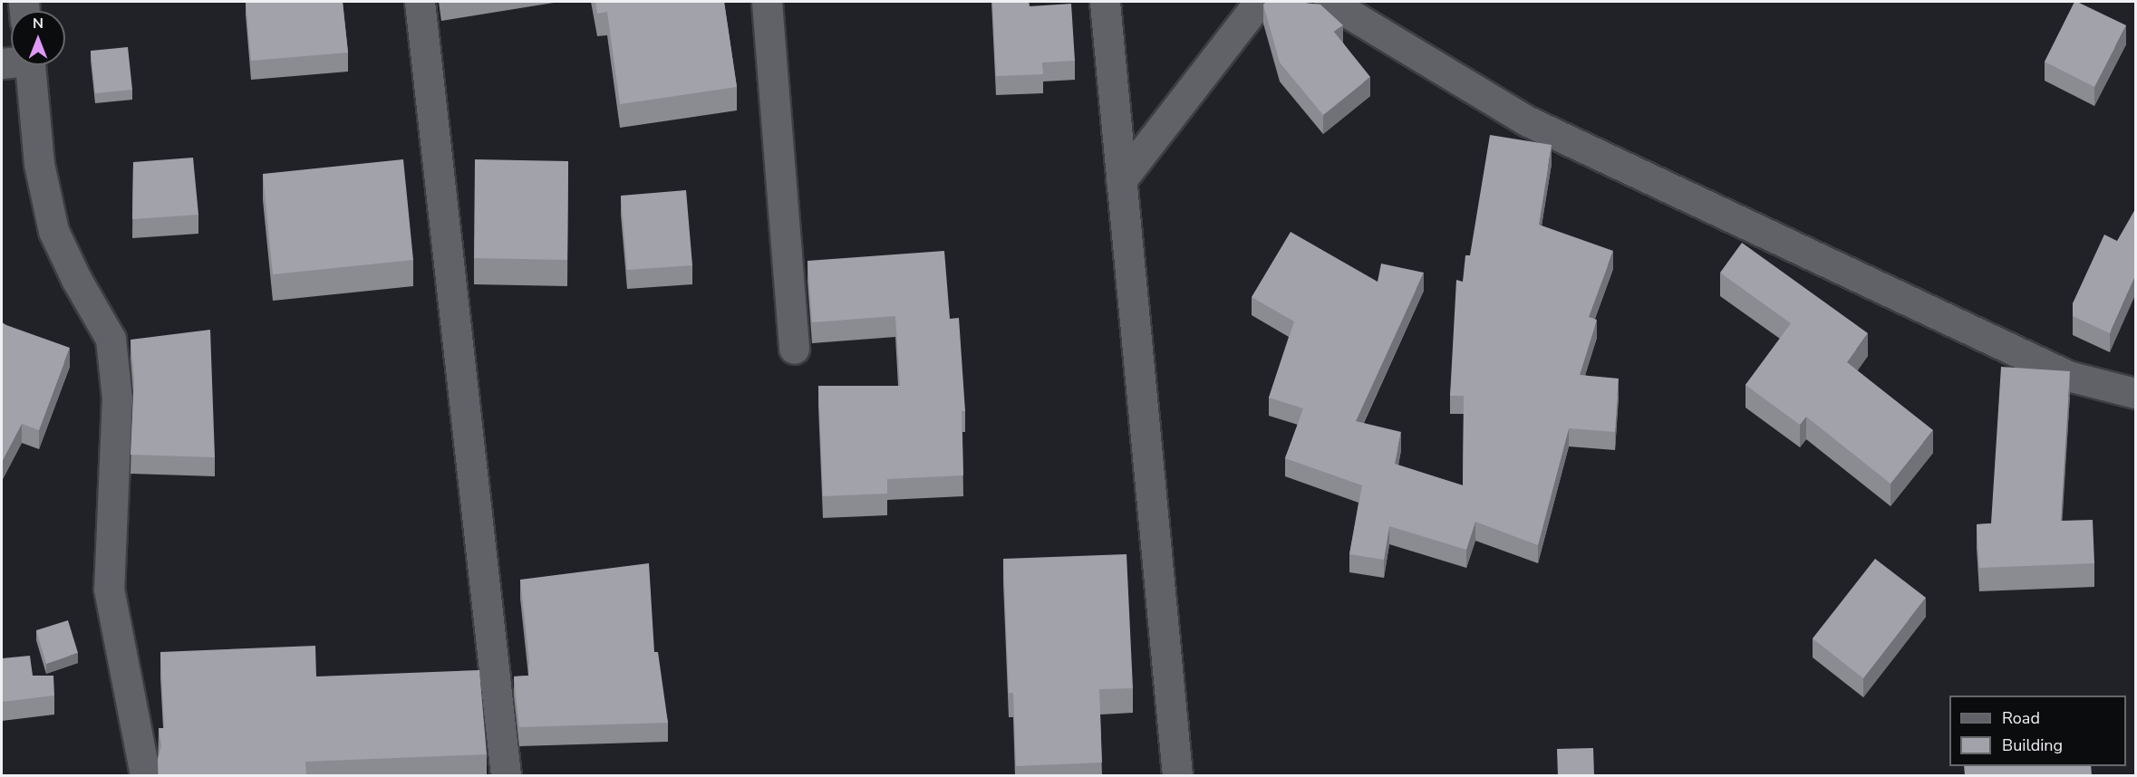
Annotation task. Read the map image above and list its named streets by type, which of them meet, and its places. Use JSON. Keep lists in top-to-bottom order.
{
  "legend": ["Road", "Building"],
  "north": "top"
}
